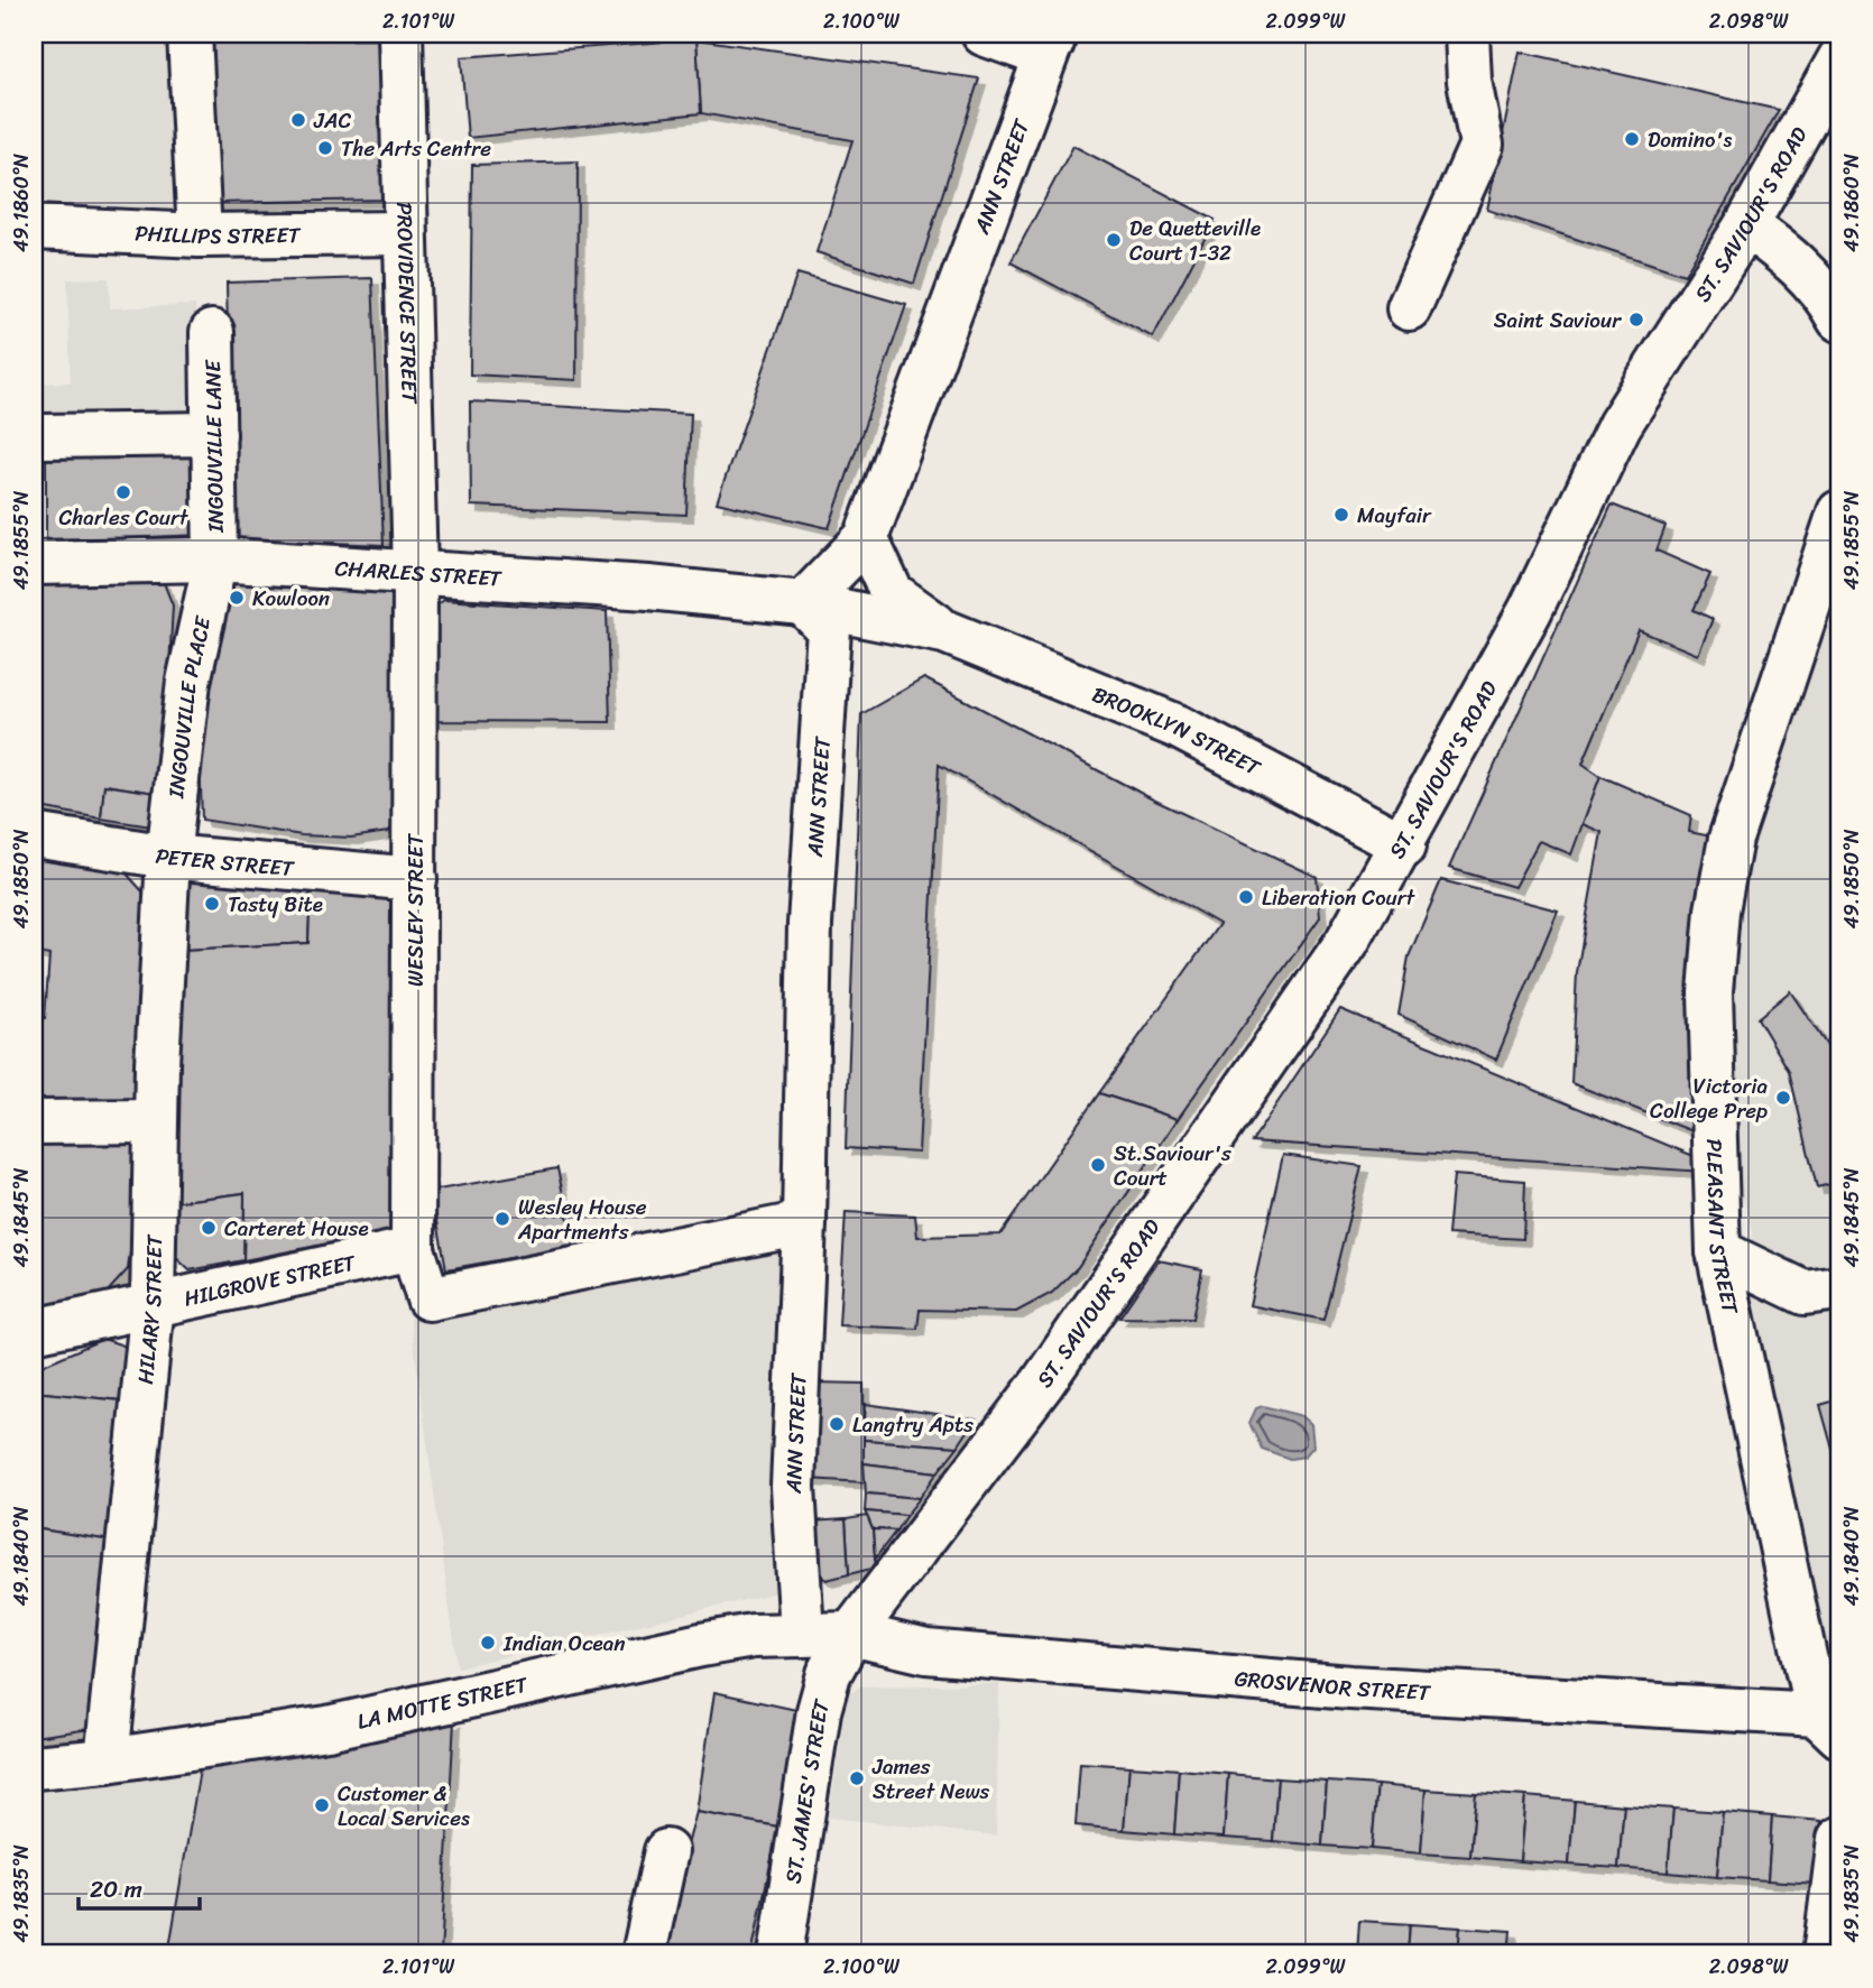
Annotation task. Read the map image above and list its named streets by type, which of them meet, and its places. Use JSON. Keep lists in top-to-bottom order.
{
  "streets": {
    "street": [
      "ANN STREET",
      "ST. SAVIOUR'S ROAD",
      "PHILLIPS STREET",
      "PROVIDENCE STREET",
      "INGOUVILLE LANE",
      "CHARLES STREET",
      "INGOUVILLE PLACE",
      "BROOKLYN STREET",
      "PETER STREET",
      "WESLEY STREET",
      "PLEASANT STREET",
      "HILGROVE STREET",
      "HILARY STREET",
      "GROSVENOR STREET",
      "LA MOTTE STREET",
      "ST. JAMES' STREET"
    ]
  },
  "crossings": [
    ["ANN STREET", "CHARLES STREET"],
    ["ANN STREET", "BROOKLYN STREET"],
    ["ANN STREET", "WESLEY STREET"],
    ["ANN STREET", "LA MOTTE STREET"],
    ["ST. SAVIOUR'S ROAD", "BROOKLYN STREET"],
    ["ST. SAVIOUR'S ROAD", "GROSVENOR STREET"],
    ["ST. SAVIOUR'S ROAD", "LA MOTTE STREET"],
    ["ST. SAVIOUR'S ROAD", "ST. JAMES' STREET"],
    ["PHILLIPS STREET", "PROVIDENCE STREET"],
    ["PROVIDENCE STREET", "CHARLES STREET"],
    ["PROVIDENCE STREET", "WESLEY STREET"],
    ["INGOUVILLE LANE", "CHARLES STREET"],
    ["INGOUVILLE LANE", "INGOUVILLE PLACE"],
    ["CHARLES STREET", "INGOUVILLE PLACE"],
    ["CHARLES STREET", "BROOKLYN STREET"],
    ["CHARLES STREET", "WESLEY STREET"],
    ["INGOUVILLE PLACE", "PETER STREET"],
    ["INGOUVILLE PLACE", "HILARY STREET"],
    ["PETER STREET", "WESLEY STREET"],
    ["PETER STREET", "HILARY STREET"],
    ["WESLEY STREET", "HILGROVE STREET"],
    ["PLEASANT STREET", "GROSVENOR STREET"],
    ["HILGROVE STREET", "HILARY STREET"],
    ["HILARY STREET", "LA MOTTE STREET"],
    ["GROSVENOR STREET", "LA MOTTE STREET"],
    ["GROSVENOR STREET", "ST. JAMES' STREET"],
    ["LA MOTTE STREET", "ST. JAMES' STREET"]
  ],
  "places": [
    "JAC",
    "Domino's",
    "The Arts Centre",
    "De Quetteville Court 1-32",
    "Saint Saviour",
    "Charles Court",
    "Mayfair",
    "Kowloon",
    "Liberation Court",
    "Tasty Bite",
    "Victoria College Prep",
    "St.Saviour's Court",
    "Wesley House Apartments",
    "Carteret House",
    "Langtry Apts",
    "Indian Ocean",
    "James Street News",
    "Customer & Local Services"
  ],
  "scale_bar": "20 m",
  "coordinates": [
    "2.101°W",
    "2.100°W",
    "2.099°W",
    "2.098°W",
    "49.1860°N",
    "49.1855°N",
    "49.1850°N",
    "49.1845°N",
    "49.1840°N",
    "49.1835°N"
  ]
}
